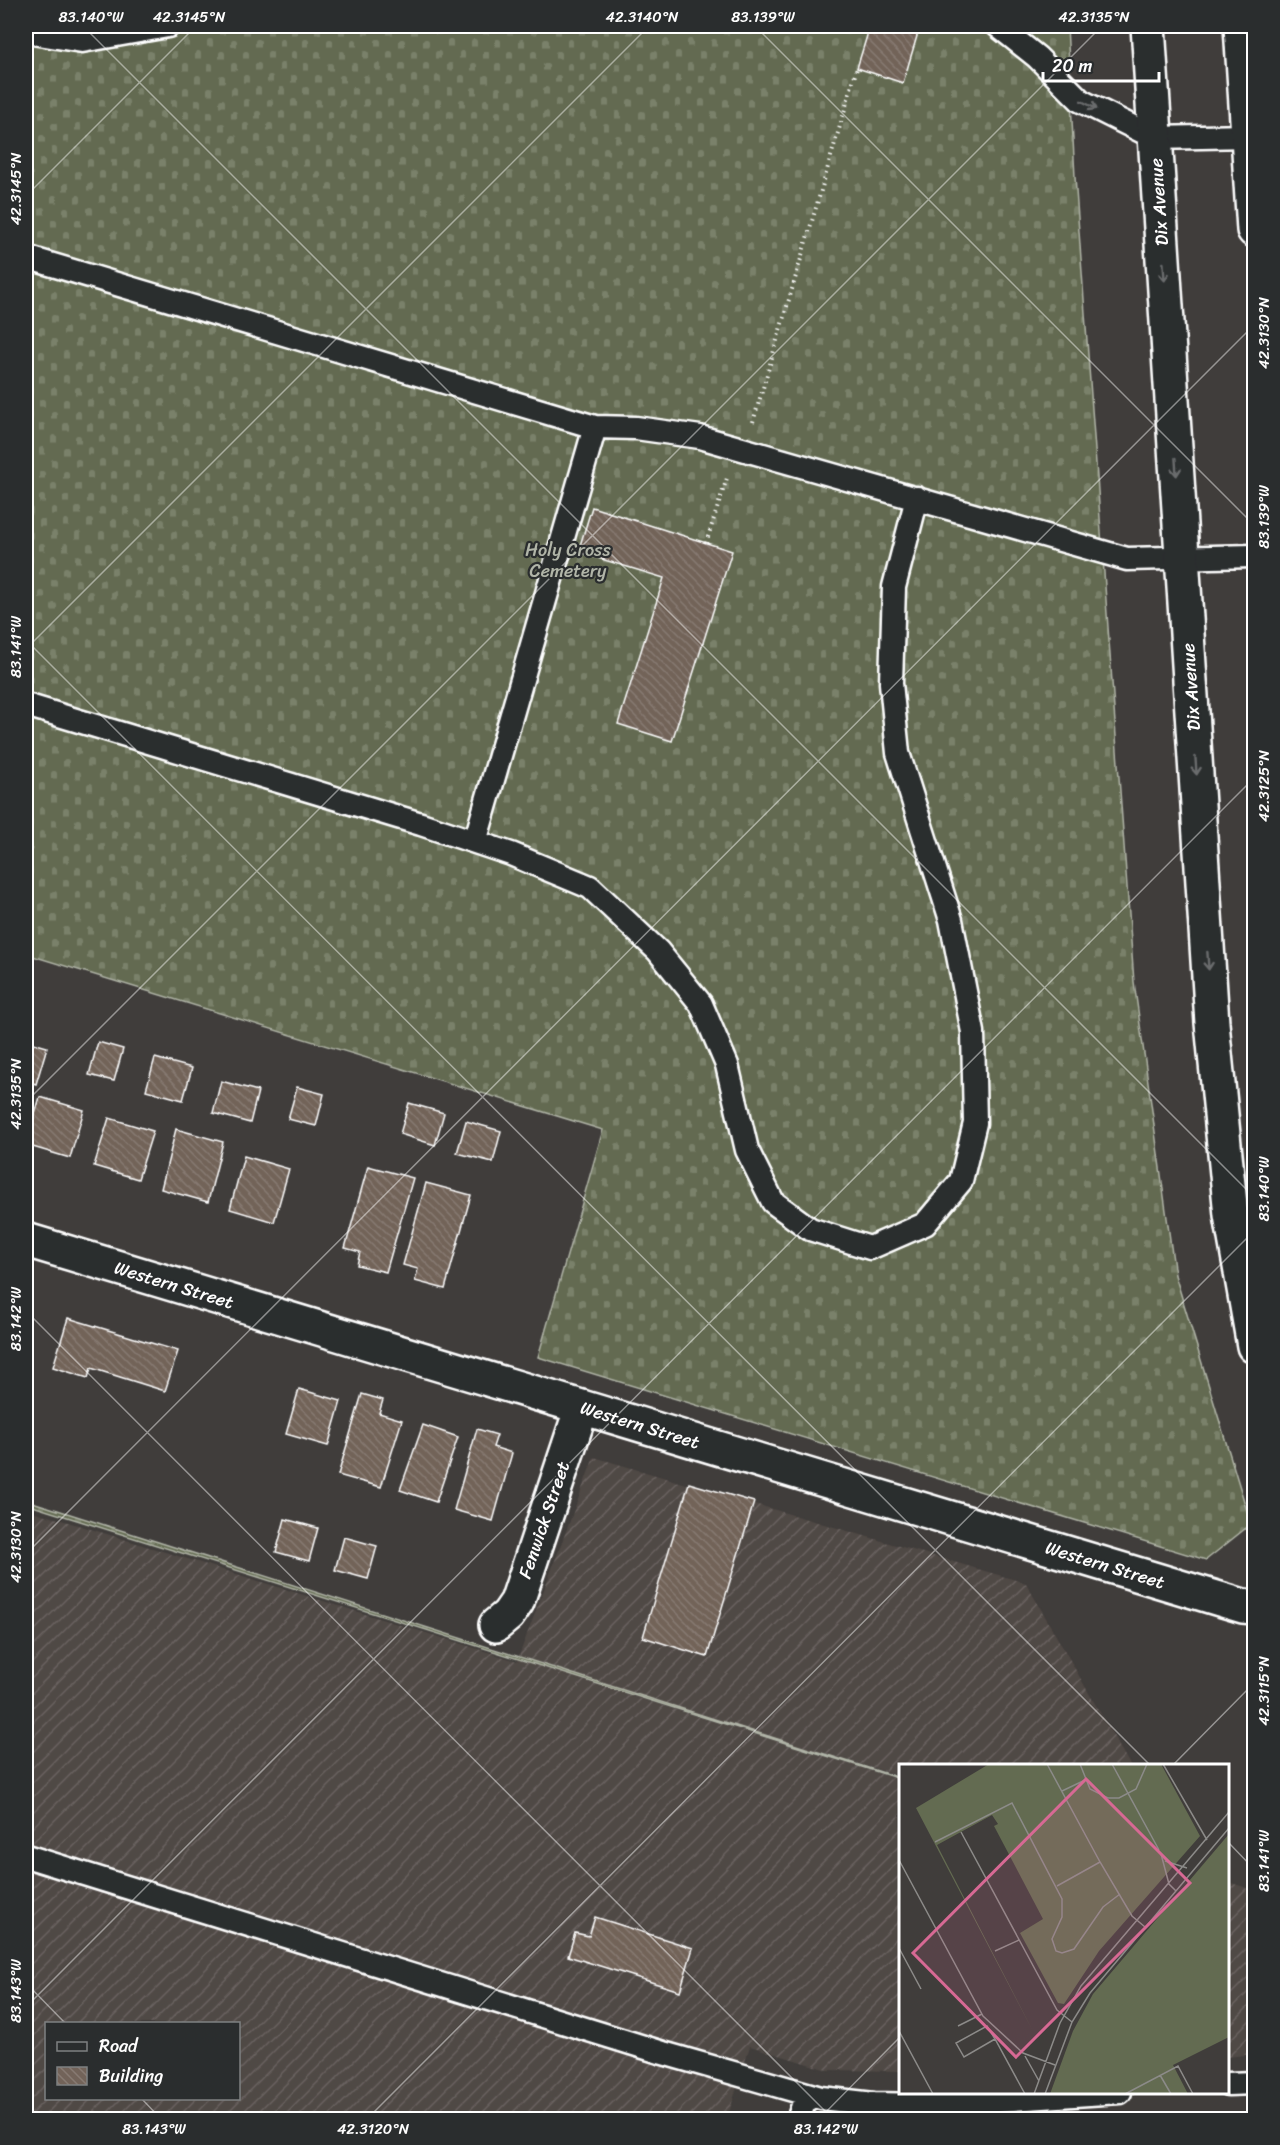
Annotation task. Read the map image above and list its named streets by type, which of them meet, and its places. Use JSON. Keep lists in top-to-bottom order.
{
  "streets": {
    "street": ["Dix Avenue", "Western Street", "Fenwick Street"]
  },
  "crossings": [
    ["Western Street", "Fenwick Street"]
  ],
  "one_way": ["Dix Avenue"],
  "parks": ["Holy Cross Cemetery"],
  "legend": ["Road", "Building"],
  "scale_bar": "20 m",
  "coordinates": [
    "83.140°W",
    "42.3145°N",
    "42.3140°N",
    "83.139°W",
    "42.3135°N",
    "42.3130°N",
    "83.141°W",
    "42.3125°N",
    "83.142°W",
    "42.3115°N",
    "83.143°W",
    "42.3120°N"
  ]
}
